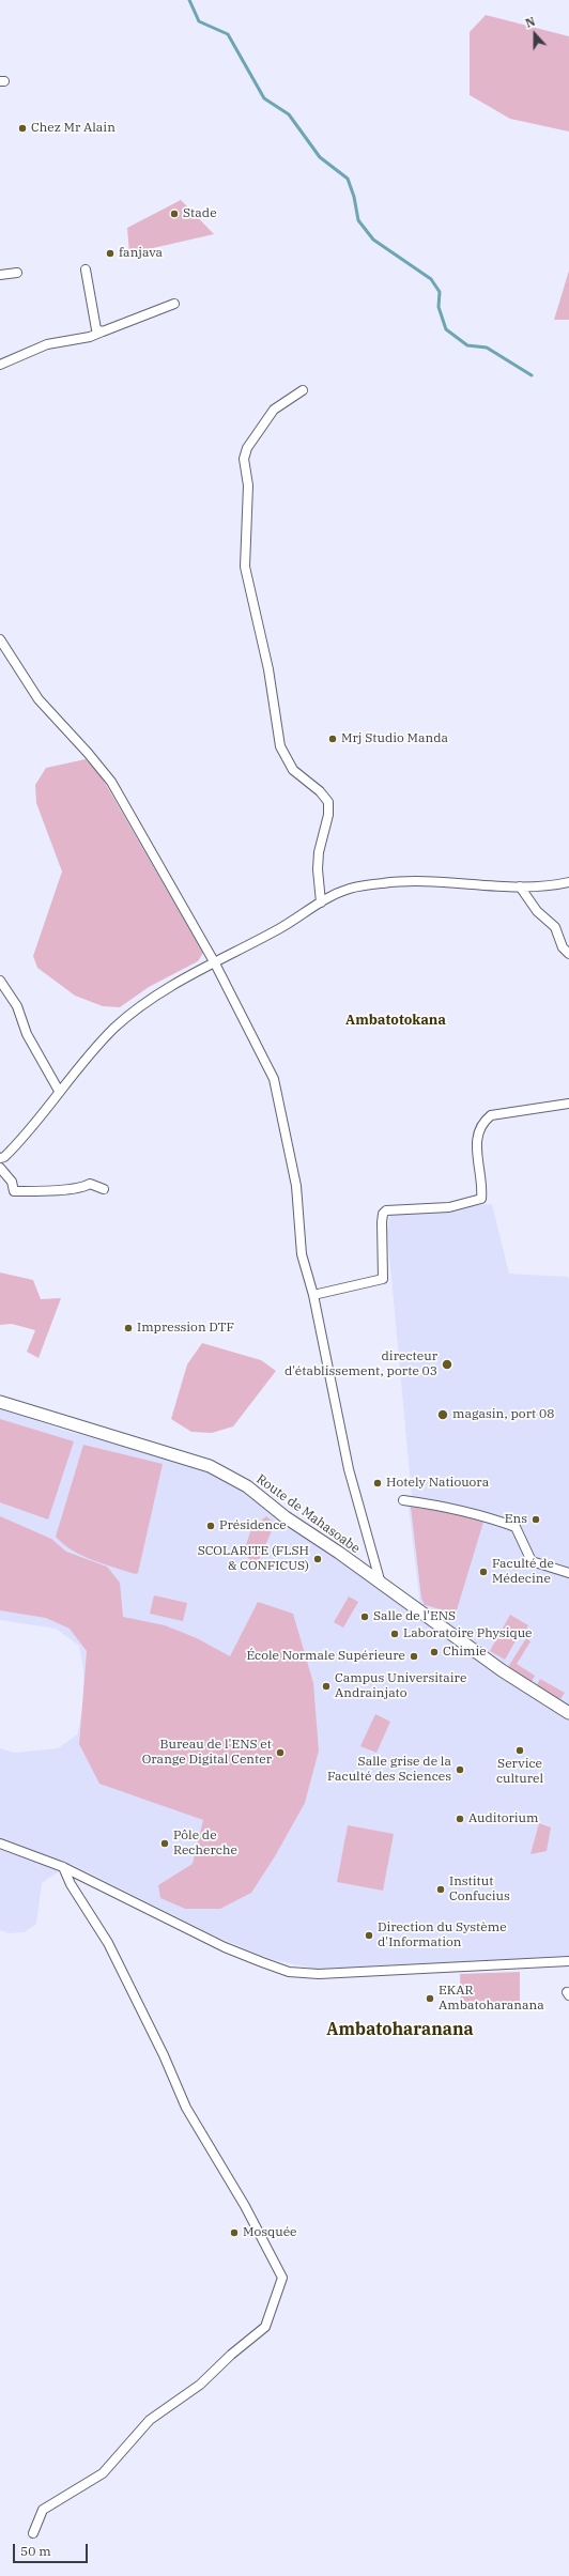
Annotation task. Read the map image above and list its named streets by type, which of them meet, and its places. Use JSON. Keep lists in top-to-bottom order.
{
  "streets": {
    "street": ["Route de Mahasoabe"]
  },
  "districts": ["Ambatotokana", "Ambatoharanana"],
  "places": [
    "Chez Mr Alain",
    "Stade",
    "fanjava",
    "Mrj Studio Manda",
    "Impression DTF",
    "directeur d'établissement, porte 03",
    "magasin, port 08",
    "Hotely Natiouora",
    "Ens",
    "Présidence",
    "SCOLARITE (FLSH & CONFICUS)",
    "Faculté de Médecine",
    "Salle de l'ENS",
    "Laboratoire Physique",
    "Chimie",
    "École Normale Supérieure",
    "Campus Universitaire Andrainjato",
    "Service culturel",
    "Bureau de l'ENS et Orange Digital Center",
    "Salle grise de la Faculté des Sciences",
    "Auditorium",
    "Pôle de Recherche",
    "Institut Confucius",
    "Direction du Système d'Information",
    "EKAR Ambatoharanana",
    "Mosquée"
  ],
  "scale_bar": "50 m",
  "north": "top"
}
